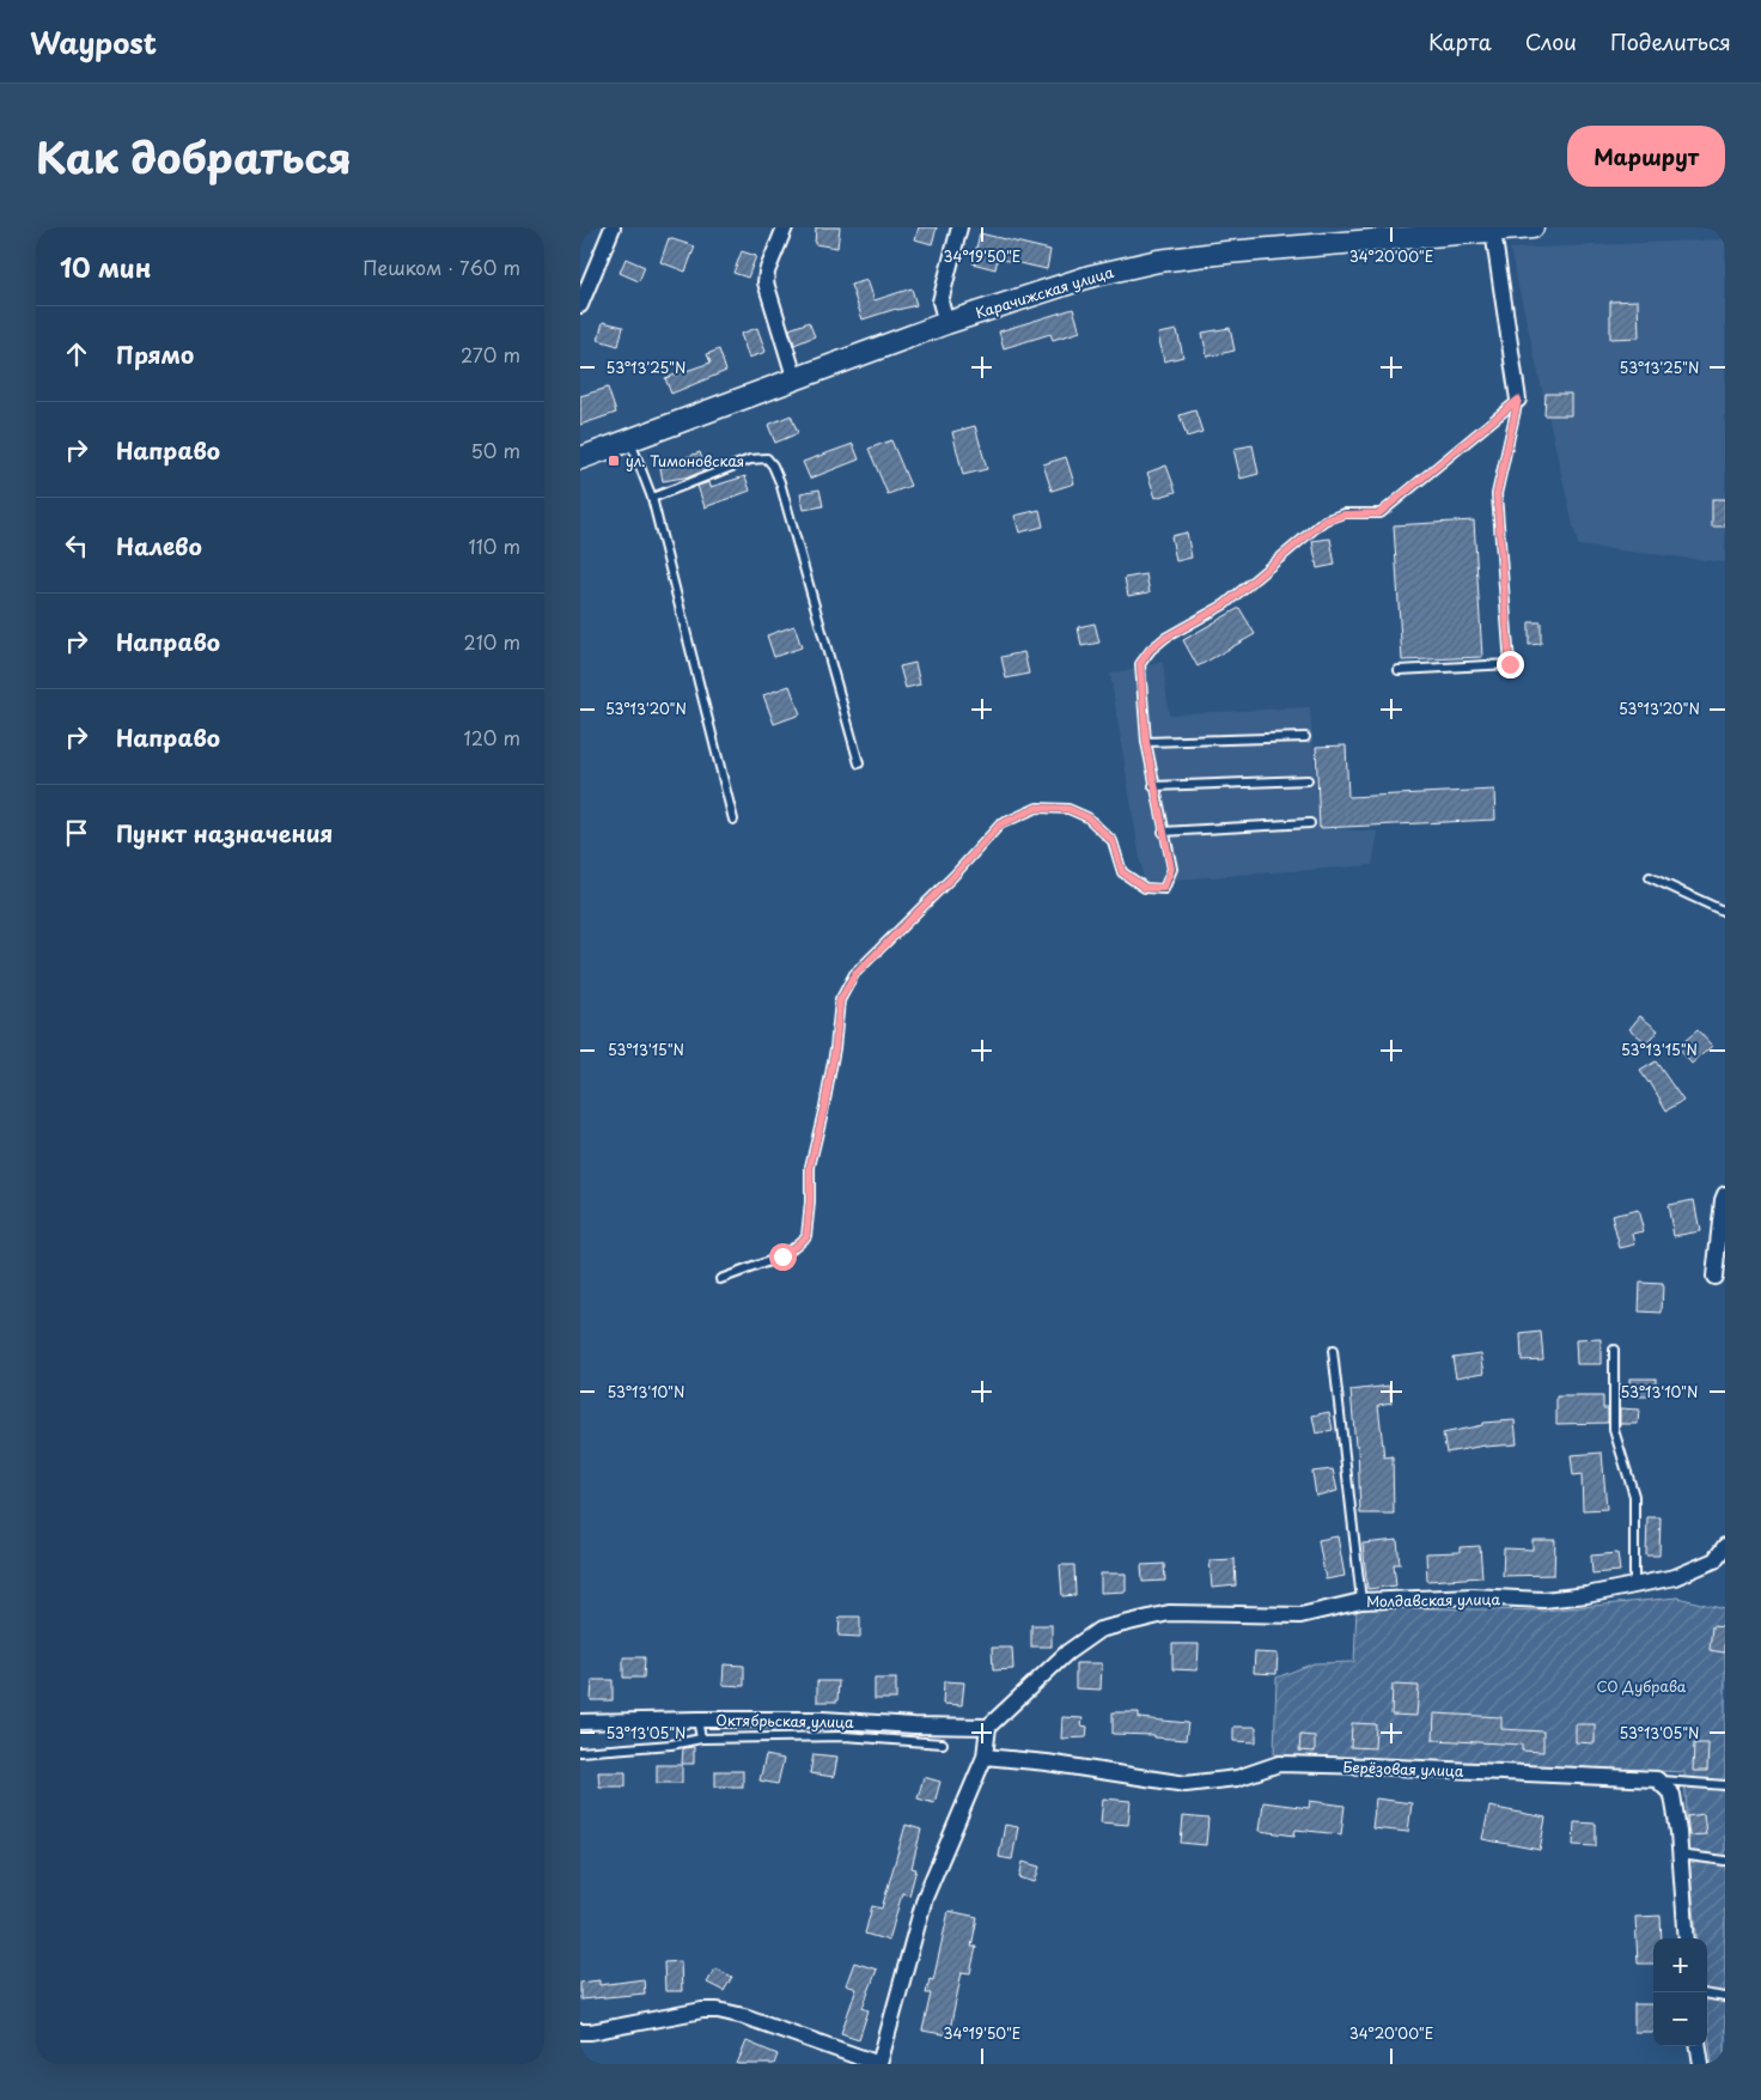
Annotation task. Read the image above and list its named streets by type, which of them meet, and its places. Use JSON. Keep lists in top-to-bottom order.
{
  "streets": {
    "main road": ["Карачижская улица"],
    "street": ["Молдавская улица", "Октябрьская улица", "Берёзовая улица"]
  },
  "crossings": [
    ["Молдавская улица", "Октябрьская улица"]
  ],
  "parks": ["СО Дубрава"],
  "places": {
    "transit": ["ул. Тимоновская"]
  },
  "page": {
    "header": "Waypost",
    "nav": ["Карта", "Слои", "Поделиться"],
    "title": "Как добраться",
    "buttons": "Маршрут",
    "heading": ["10 мин", "Пешком · 760 m"],
    "list": [
      ["Прямо", "270 m"],
      ["Направо", "50 m"],
      ["Налево", "110 m"],
      ["Направо", "210 m"],
      ["Направо", "120 m"],
      "Пункт назначения"
    ],
    "map_buttons": ["+", "−"]
  },
  "coordinates": [
    "34°19'50\"E",
    "34°20'00\"E",
    "53°13'25\"N",
    "53°13'20\"N",
    "53°13'15\"N",
    "53°13'10\"N",
    "53°13'05\"N"
  ]
}
